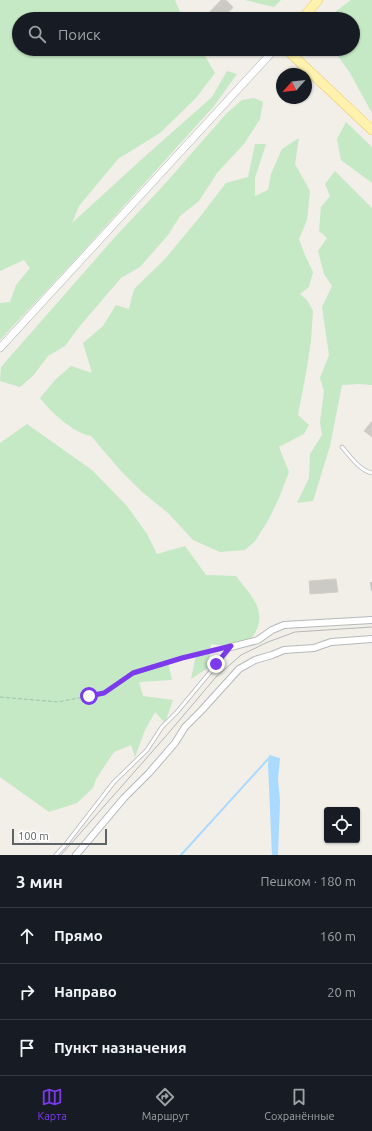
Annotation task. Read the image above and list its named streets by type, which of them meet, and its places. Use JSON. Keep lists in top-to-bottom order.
{
  "scale_bar": "100 m",
  "north": "bottom left",
  "page": {
    "search": "Поиск",
    "scale": "100 m",
    "heading": ["3 мин", "Пешком · 180 m"],
    "list": [
      ["Прямо", "160 m"],
      ["Направо", "20 m"],
      "Пункт назначения"
    ],
    "nav": ["Карта", "Маршрут", "Сохранённые"]
  }
}
